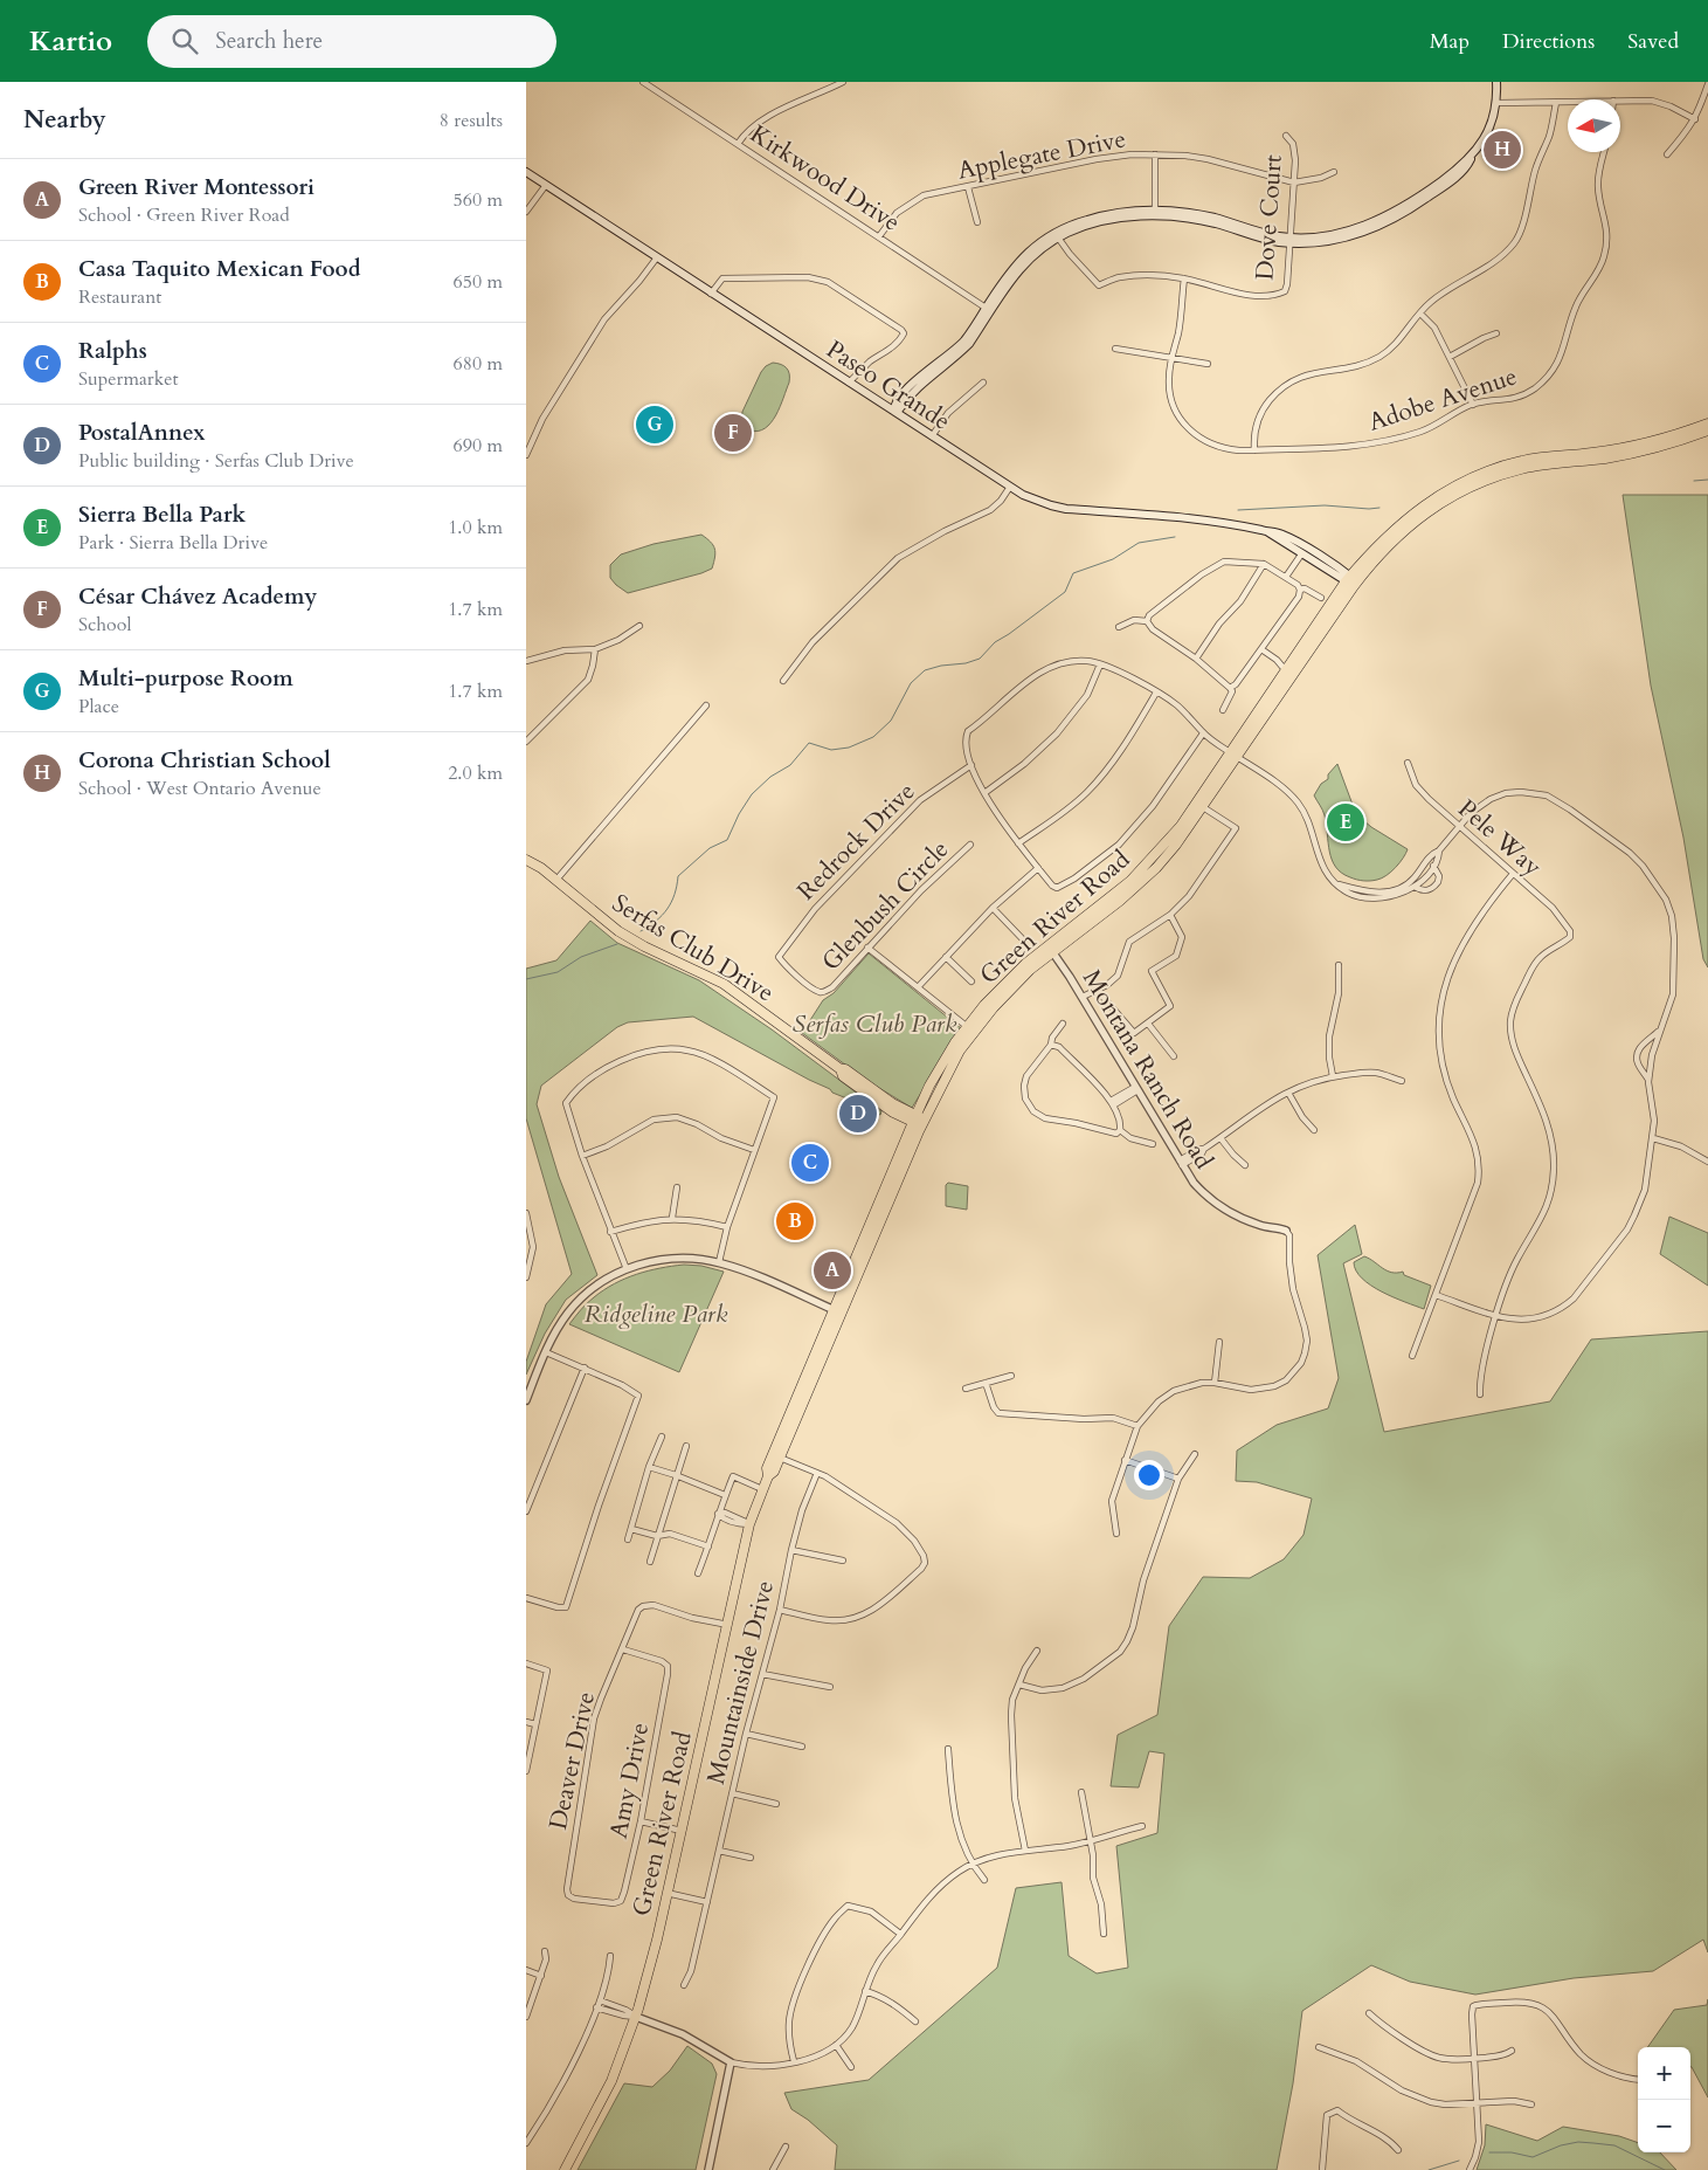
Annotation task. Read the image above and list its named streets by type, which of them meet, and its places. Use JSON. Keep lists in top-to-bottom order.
{
  "streets": {
    "main road": ["Paseo Grande", "Green River Road", "Serfas Club Drive"],
    "street": [
      "Applegate Drive",
      "Kirkwood Drive",
      "Dove Court",
      "Adobe Avenue",
      "Pele Way",
      "Redrock Drive",
      "Glenbush Circle",
      "Montana Ranch Road",
      "Mountainside Drive",
      "Deaver Drive",
      "Amy Drive"
    ]
  },
  "crossings": [
    ["Applegate Drive", "Kirkwood Drive"],
    ["Applegate Drive", "Dove Court"],
    ["Dove Court", "Adobe Avenue"],
    ["Paseo Grande", "Green River Road"],
    ["Redrock Drive", "Glenbush Circle"],
    ["Green River Road", "Serfas Club Drive"],
    ["Green River Road", "Montana Ranch Road"],
    ["Green River Road", "Deaver Drive"],
    ["Deaver Drive", "Amy Drive"]
  ],
  "parks": ["Serfas Club Park", "Ridgeline Park"],
  "north": "left",
  "page": {
    "header": "Kartio",
    "search": "Search here",
    "nav": ["Map", "Directions", "Saved"],
    "heading": ["Nearby", "8 results"],
    "pins": [
      "H",
      "G",
      "F",
      "E",
      "D",
      "C",
      "B",
      "A"
    ],
    "list": [
      {
        "mark": "A",
        "name": "Green River Montessori",
        "note": "School · Green River Road",
        "value": "560 m"
      },
      {
        "mark": "B",
        "name": "Casa Taquito Mexican Food",
        "note": "Restaurant",
        "value": "650 m"
      },
      {
        "mark": "C",
        "name": "Ralphs",
        "note": "Supermarket",
        "value": "680 m"
      },
      {
        "mark": "D",
        "name": "PostalAnnex",
        "note": "Public building · Serfas Club Drive",
        "value": "690 m"
      },
      {
        "mark": "E",
        "name": "Sierra Bella Park",
        "note": "Park · Sierra Bella Drive",
        "value": "1.0 km"
      },
      {
        "mark": "F",
        "name": "César Chávez Academy",
        "note": "School",
        "value": "1.7 km"
      },
      {
        "mark": "G",
        "name": "Multi-purpose Room",
        "note": "Place",
        "value": "1.7 km"
      },
      {
        "mark": "H",
        "name": "Corona Christian School",
        "note": "School · West Ontario Avenue",
        "value": "2.0 km"
      }
    ],
    "map_buttons": ["+", "−"]
  }
}
